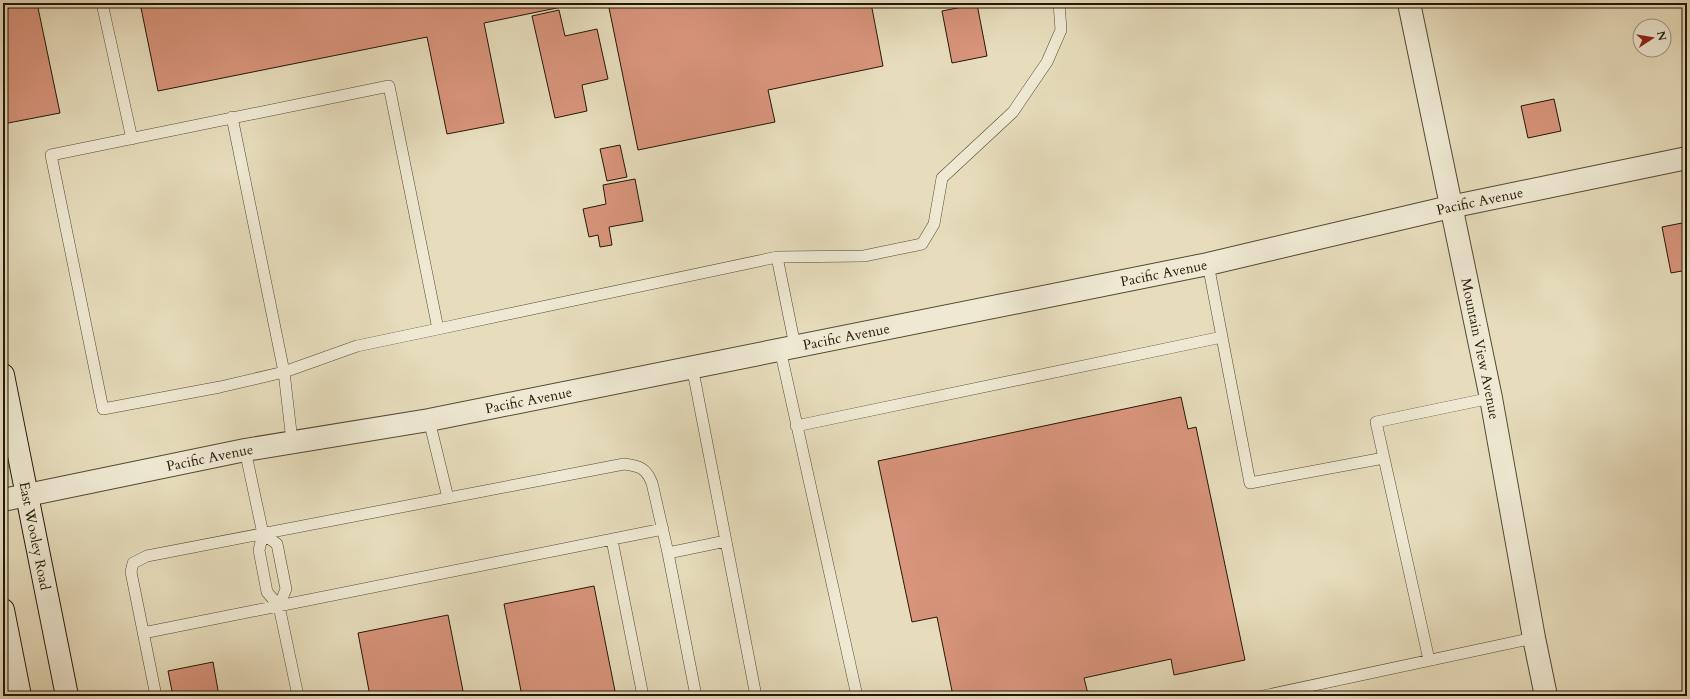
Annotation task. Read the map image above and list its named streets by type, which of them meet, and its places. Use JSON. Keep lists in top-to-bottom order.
{
  "streets": {
    "street": ["Pacific Avenue", "Mountain View Avenue", "East Wooley Road"]
  },
  "crossings": [
    ["Pacific Avenue", "Mountain View Avenue"],
    ["Pacific Avenue", "East Wooley Road"]
  ],
  "north": "right"
}
